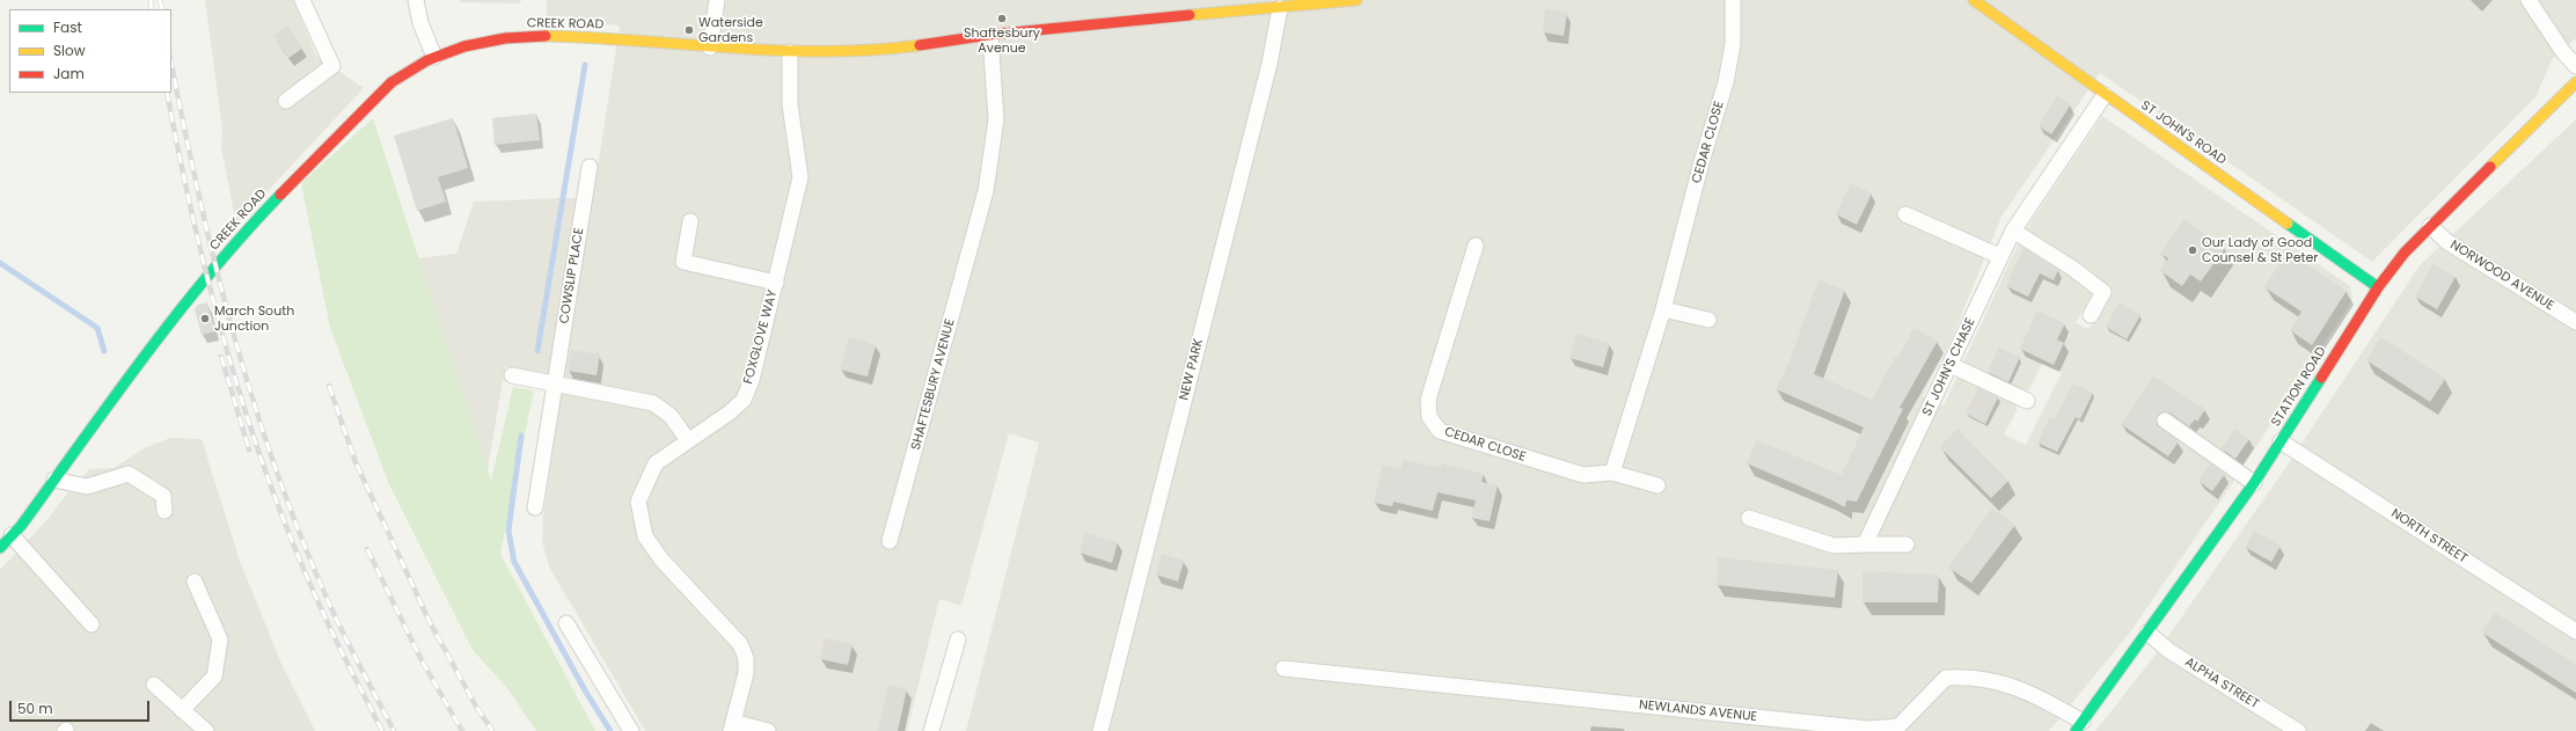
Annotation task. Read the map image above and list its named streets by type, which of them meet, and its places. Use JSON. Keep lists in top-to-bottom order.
{
  "streets": {
    "street": [
      "CREEK ROAD",
      "ST JOHN'S ROAD",
      "CEDAR CLOSE",
      "COWSLIP PLACE",
      "NORWOOD AVENUE",
      "FOXGLOVE WAY",
      "ST JOHN'S CHASE",
      "NEW PARK",
      "SHAFTESBURY AVENUE",
      "STATION ROAD",
      "NORTH STREET",
      "ALPHA STREET",
      "NEWLANDS AVENUE"
    ]
  },
  "crossings": [
    ["CREEK ROAD", "FOXGLOVE WAY"],
    ["CREEK ROAD", "NEW PARK"],
    ["CREEK ROAD", "SHAFTESBURY AVENUE"],
    ["ST JOHN'S ROAD", "ST JOHN'S CHASE"],
    ["ST JOHN'S ROAD", "STATION ROAD"],
    ["NORWOOD AVENUE", "STATION ROAD"],
    ["STATION ROAD", "NORTH STREET"],
    ["STATION ROAD", "ALPHA STREET"],
    ["STATION ROAD", "NEWLANDS AVENUE"]
  ],
  "places": [
    "Shaftesbury Avenue",
    "Waterside Gardens",
    "Our Lady of Good Counsel & St Peter",
    "March South Junction"
  ],
  "legend": ["Fast", "Slow", "Jam"],
  "scale_bar": "50 m"
}
